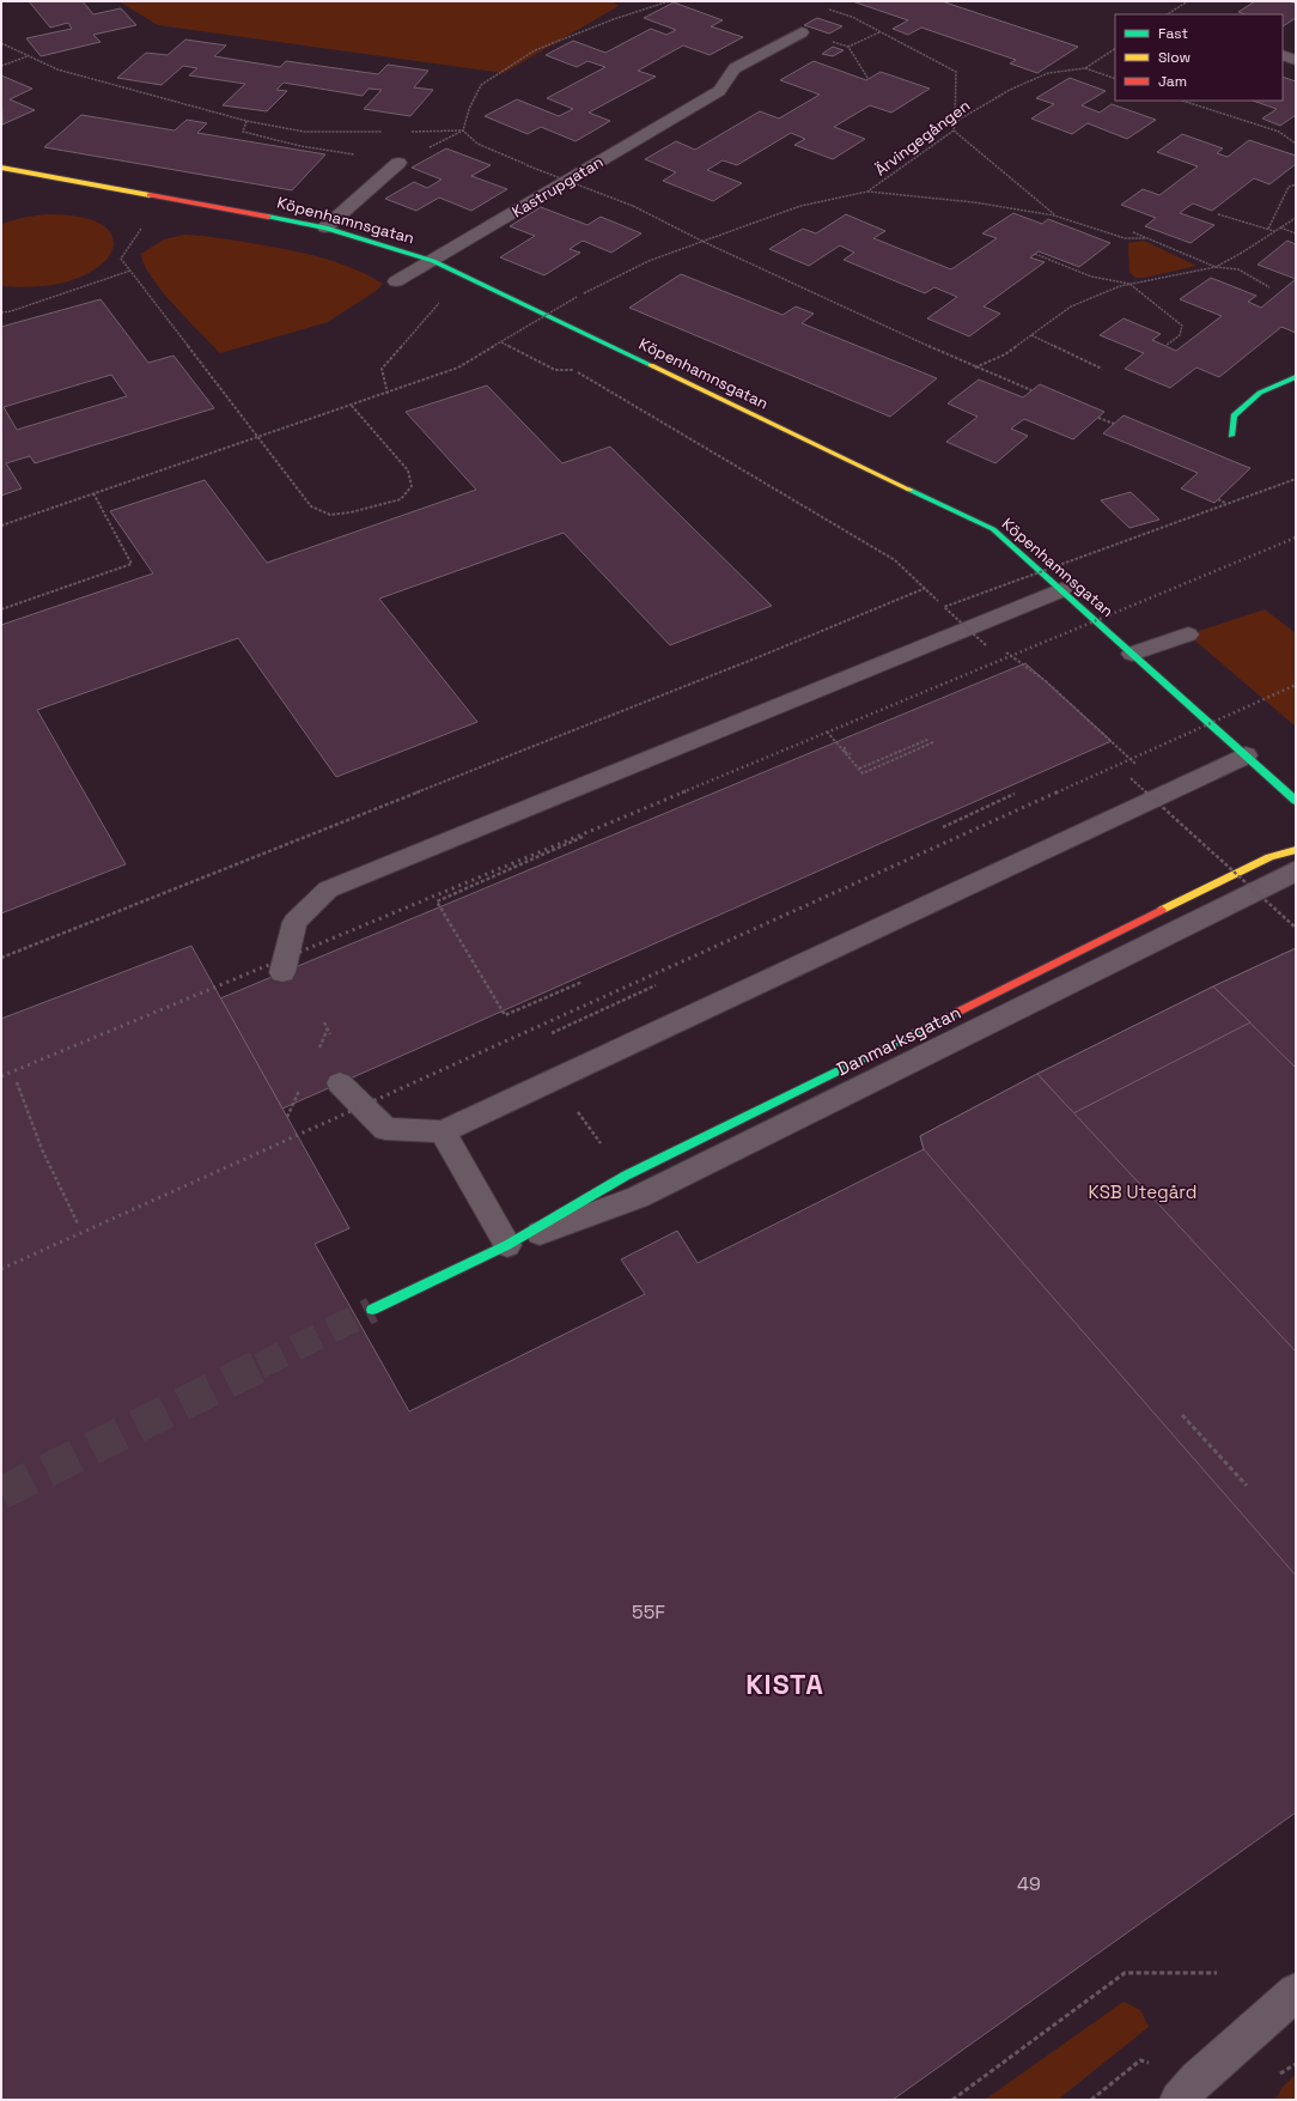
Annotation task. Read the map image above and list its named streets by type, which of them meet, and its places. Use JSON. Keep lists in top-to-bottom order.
{
  "streets": {
    "street": ["Kastrupgatan", "Köpenhamnsgatan", "Danmarksgatan"],
    "path": ["Ärvingegången"]
  },
  "crossings": [
    ["Kastrupgatan", "Köpenhamnsgatan"]
  ],
  "districts": ["KISTA"],
  "parks": ["KSB Utegård"],
  "house_numbers": ["55F", "49"],
  "legend": ["Fast", "Slow", "Jam"]
}
